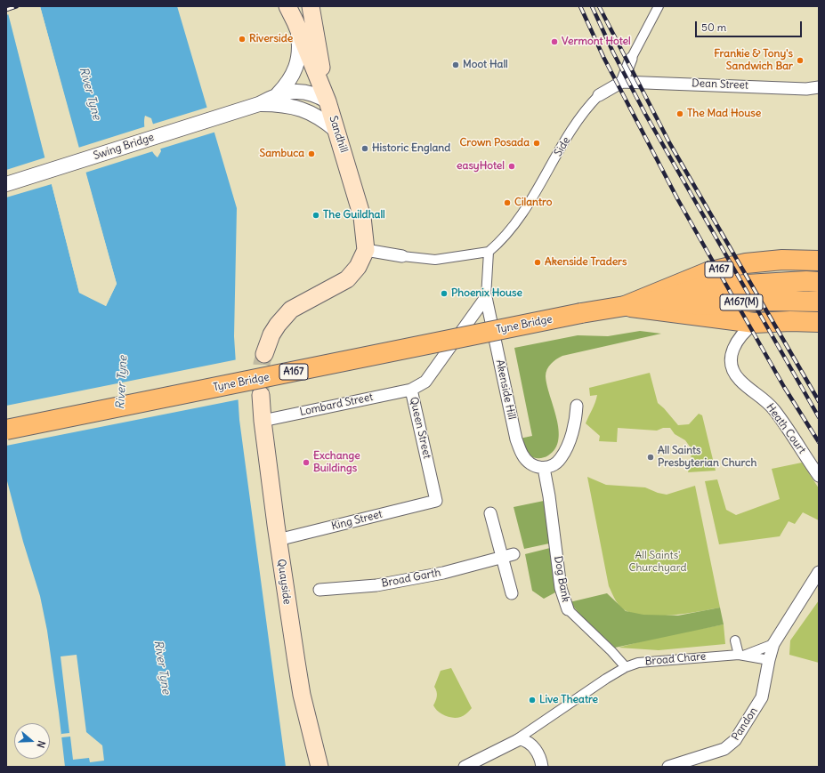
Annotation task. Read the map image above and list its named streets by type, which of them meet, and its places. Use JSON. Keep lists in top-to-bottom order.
{
  "streets": {
    "highway": ["A167", "A167(M)", "Tyne Bridge"],
    "main road": ["Sandhill", "Quayside"],
    "street": [
      "Dean Street",
      "Swing Bridge",
      "Side",
      "Akenside Hill",
      "Lombard Street",
      "Queen Street",
      "Heath Court",
      "King Street",
      "Broad Garth",
      "Dog Bank",
      "Broad Chare",
      "Pandon"
    ]
  },
  "crossings": [
    ["Dean Street", "Side"],
    ["A167", "A167(M)"],
    ["A167", "Tyne Bridge"],
    ["A167", "Heath Court"],
    ["A167(M)", "Tyne Bridge"],
    ["Akenside Hill", "Queen Street"],
    ["Akenside Hill", "Dog Bank"],
    ["Lombard Street", "Queen Street"],
    ["Lombard Street", "Quayside"],
    ["Queen Street", "King Street"],
    ["King Street", "Quayside"],
    ["Dog Bank", "Broad Chare"],
    ["Broad Chare", "Pandon"]
  ],
  "water": ["River Tyne"],
  "parks": ["All Saints' Churchyard"],
  "places": [
    "Riverside",
    "Vermont Hotel",
    "Frankie & Tony's Sandwich Bar",
    "Moot Hall",
    "The Mad House",
    "Crown Posada",
    "Historic England",
    "Sambuca",
    "easyHotel",
    "Cilantro",
    "The Guildhall",
    "Akenside Traders",
    "Phoenix House",
    "All Saints Presbyterian Church",
    "Exchange Buildings",
    "Live Theatre"
  ],
  "scale_bar": "50 m",
  "north": "right"
}
